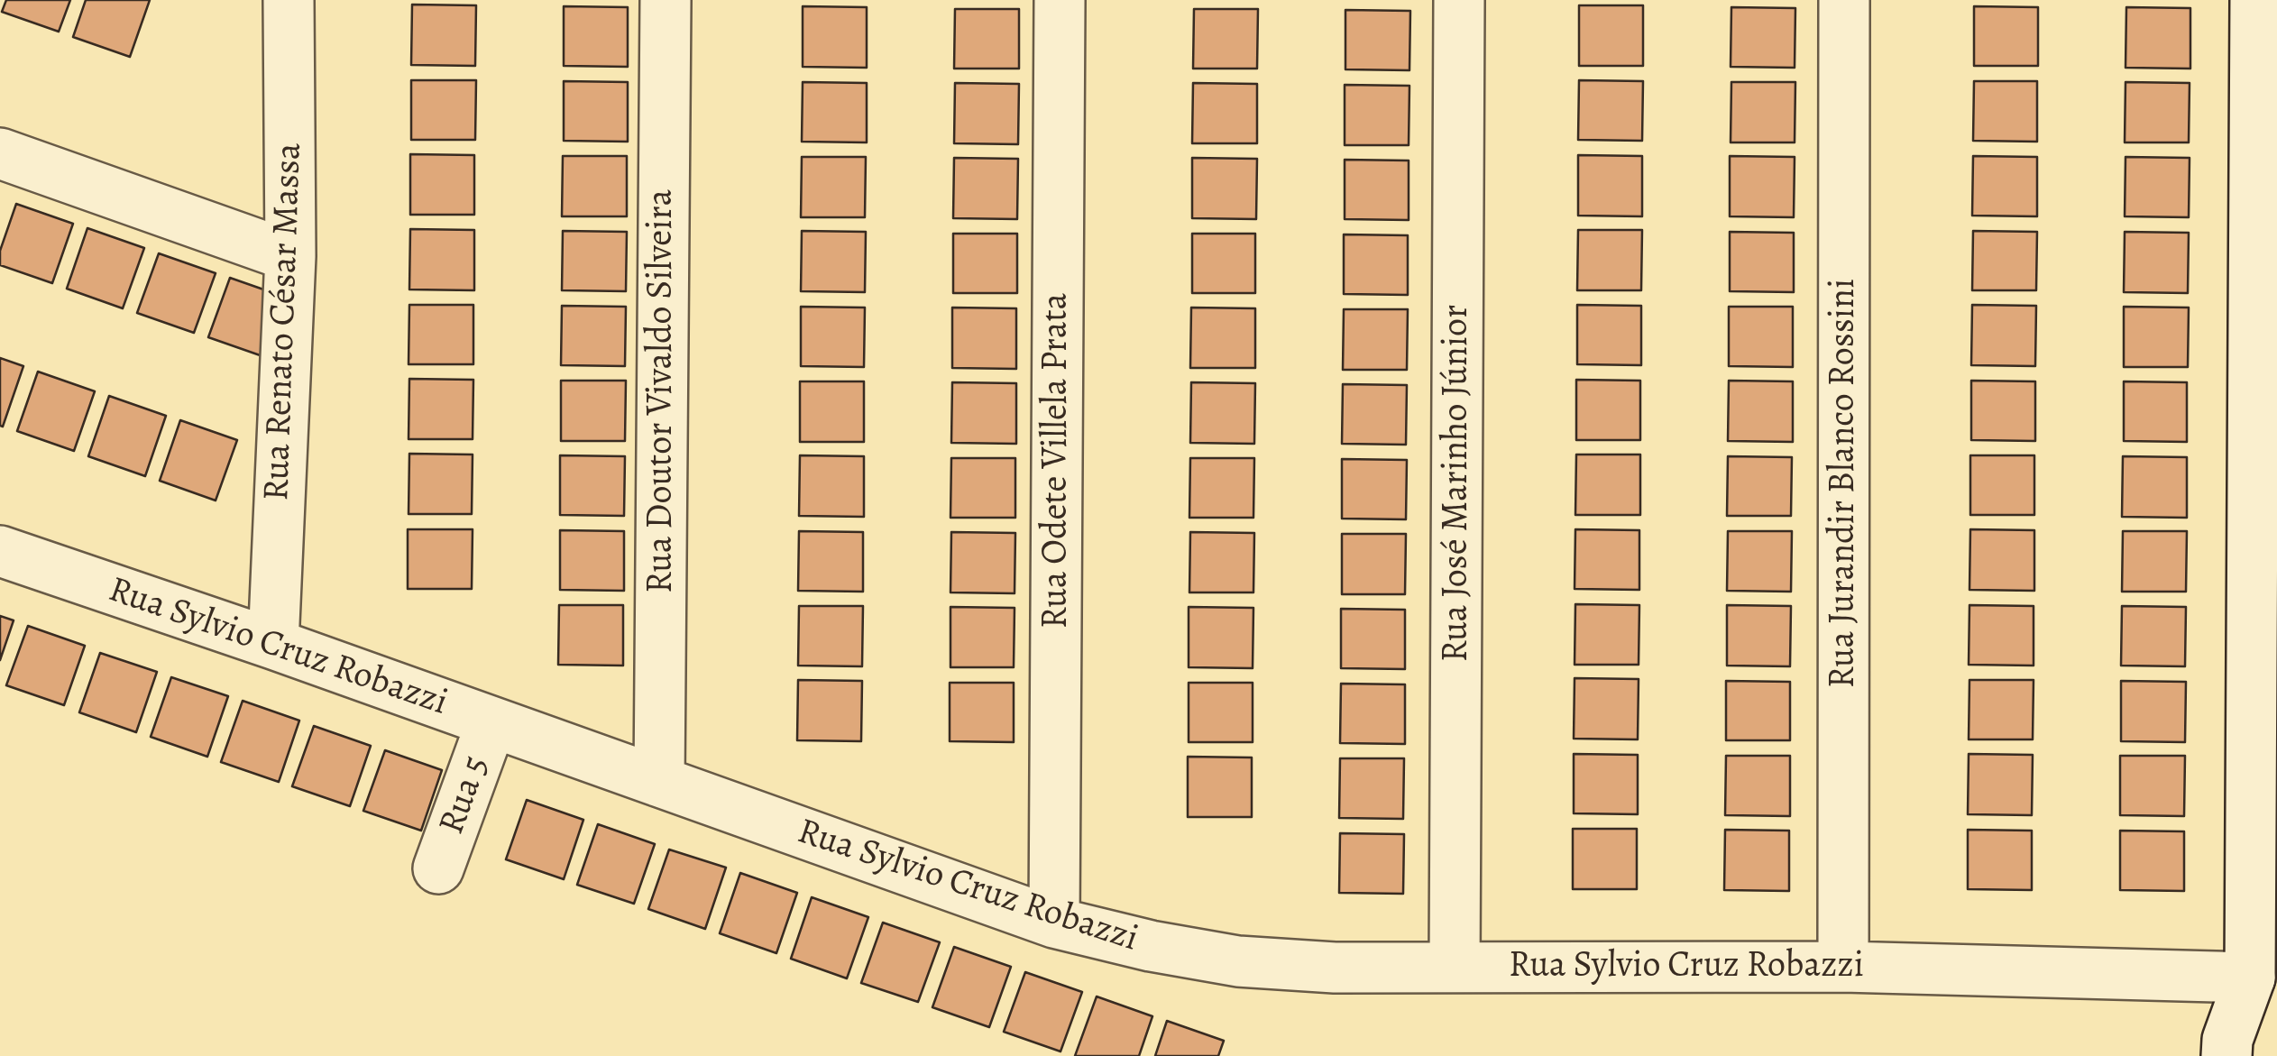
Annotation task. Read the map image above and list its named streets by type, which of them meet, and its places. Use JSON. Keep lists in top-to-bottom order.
{
  "streets": {
    "street": [
      "Rua Renato César Massa",
      "Rua Doutor Vivaldo Silveira",
      "Rua Odete Villela Prata",
      "Rua José Marinho Júnior",
      "Rua Jurandir Blanco Rossini",
      "Rua Sylvio Cruz Robazzi",
      "Rua 5"
    ]
  },
  "crossings": [
    ["Rua Renato César Massa", "Rua Sylvio Cruz Robazzi"],
    ["Rua Doutor Vivaldo Silveira", "Rua Sylvio Cruz Robazzi"],
    ["Rua Odete Villela Prata", "Rua Sylvio Cruz Robazzi"],
    ["Rua José Marinho Júnior", "Rua Sylvio Cruz Robazzi"],
    ["Rua Jurandir Blanco Rossini", "Rua Sylvio Cruz Robazzi"],
    ["Rua Sylvio Cruz Robazzi", "Rua 5"]
  ]
}
